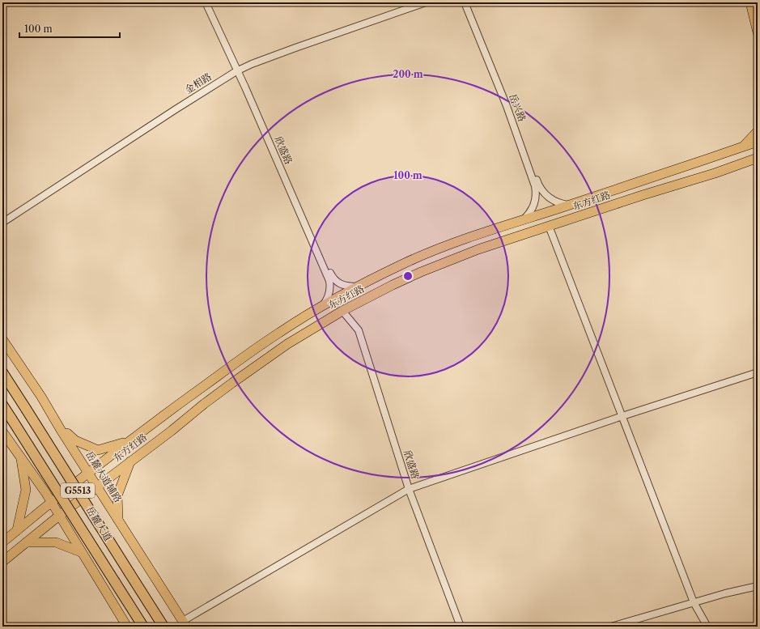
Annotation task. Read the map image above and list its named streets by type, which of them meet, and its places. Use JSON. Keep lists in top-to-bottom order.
{
  "streets": {
    "highway": ["G5513", "岳麓大道"],
    "main road": ["东方红路", "岳麓大道辅路"],
    "street": ["金相路", "岳兴路", "欣盛路"]
  },
  "crossings": [
    ["金相路", "欣盛路"],
    ["岳兴路", "东方红路"],
    ["欣盛路", "东方红路"],
    ["东方红路", "岳麓大道辅路"]
  ],
  "scale_bar": "100 m",
  "rings": ["200 m", "100 m"]
}
